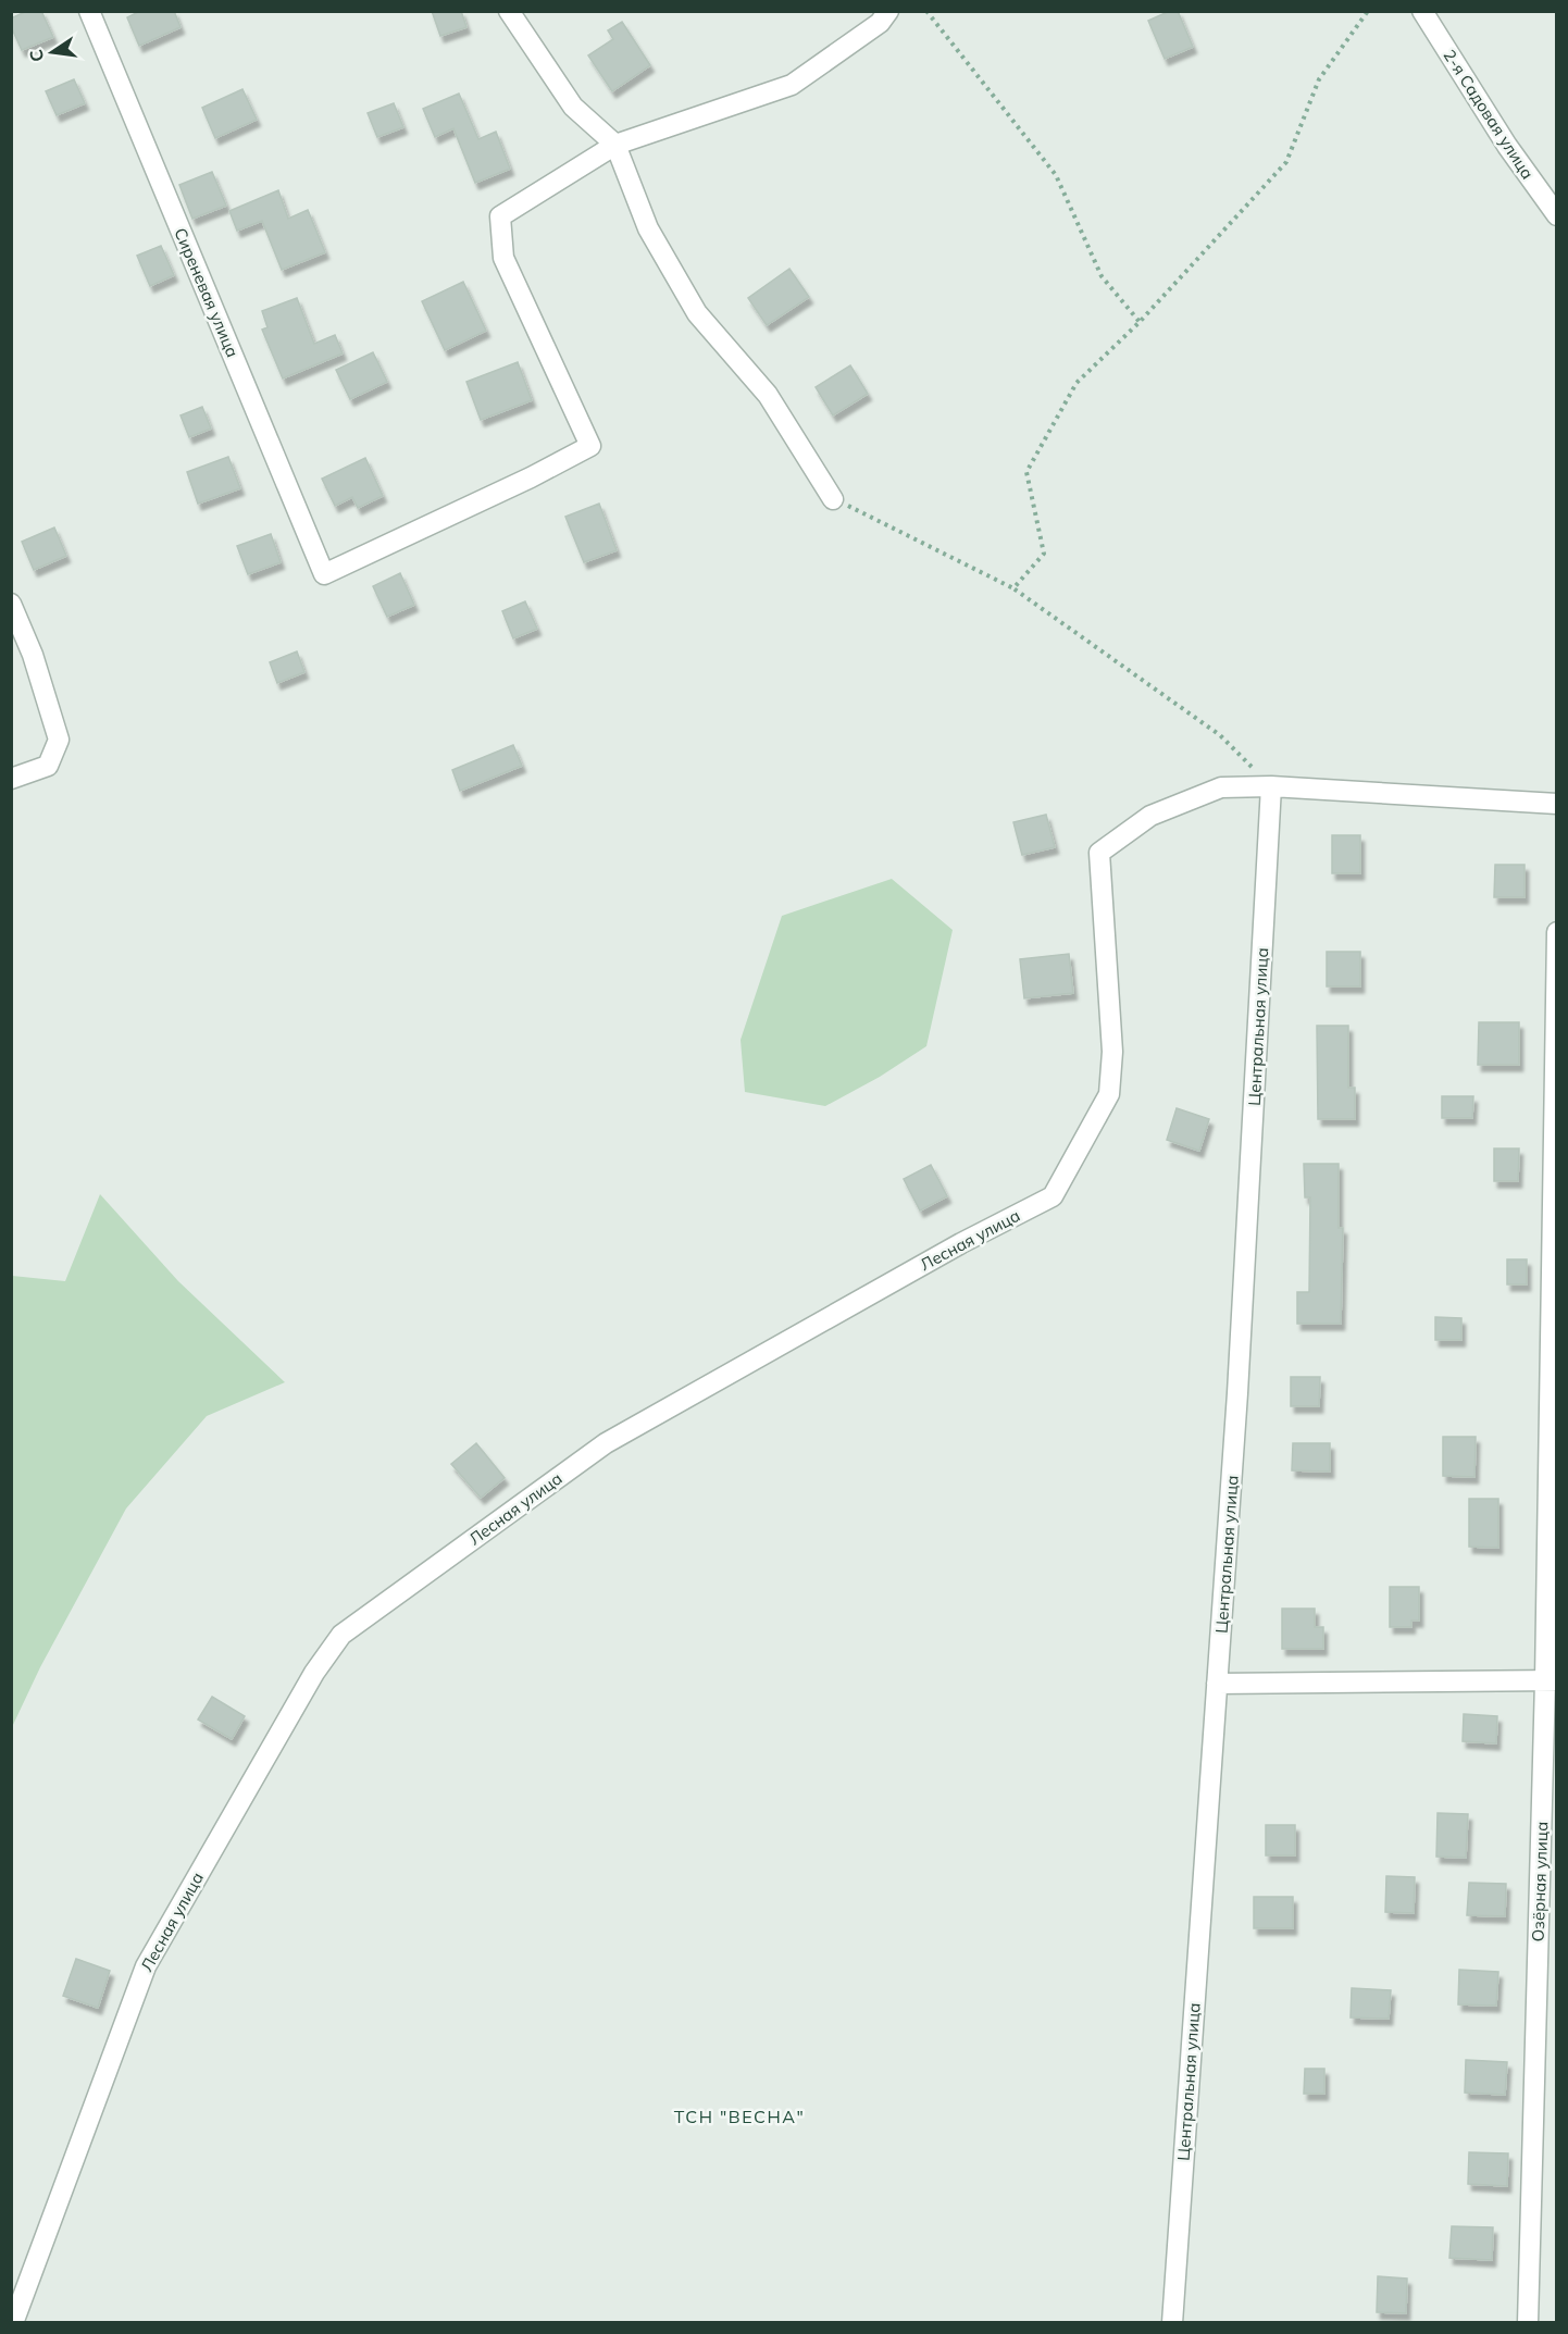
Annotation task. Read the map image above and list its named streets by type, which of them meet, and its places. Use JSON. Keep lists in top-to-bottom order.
{
  "streets": {
    "street": [
      "2-я Садовая улица",
      "Сиреневая улица",
      "Центральная улица",
      "Лесная улица",
      "Озёрная улица"
    ]
  },
  "crossings": [
    ["Центральная улица", "Лесная улица"]
  ],
  "districts": ["ТСН \"ВЕСНА\""],
  "north": "left"
}
